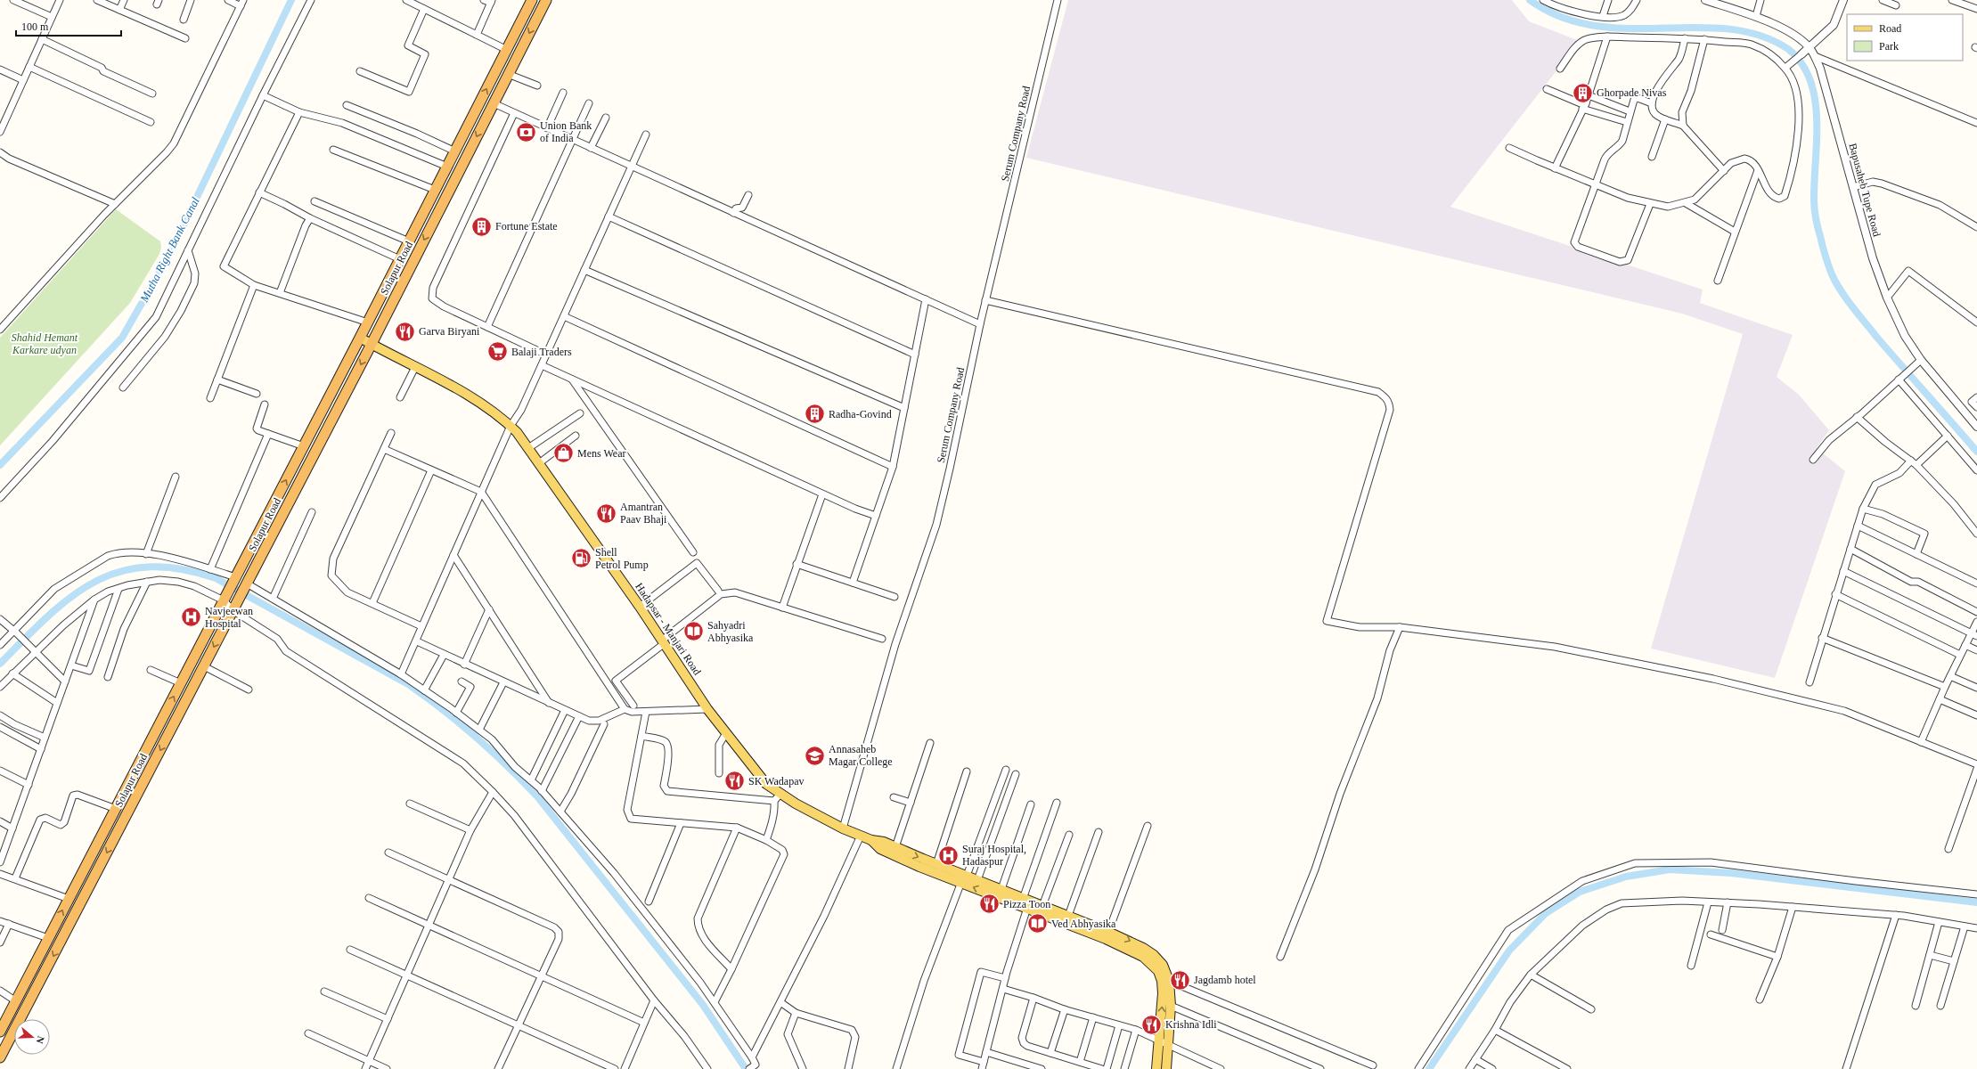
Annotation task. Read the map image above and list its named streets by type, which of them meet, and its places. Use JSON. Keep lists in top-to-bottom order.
{
  "streets": {
    "highway": ["Solapur Road"],
    "main road": ["Hadapsar - Manjari Road"],
    "street": ["Serum Company Road", "Bapusaheb Tupe Road"]
  },
  "crossings": [
    ["Serum Company Road", "Hadapsar - Manjari Road"],
    ["Solapur Road", "Hadapsar - Manjari Road"]
  ],
  "water": ["Mutha Right Bank Canal"],
  "parks": ["Shahid Hemant Karkare udyan"],
  "places": {
    "building": ["Ghorpade Nivas", "Fortune Estate", "Radha-Govind"],
    "bank": ["Union Bank of India"],
    "restaurant": [
      "Garva Biryani",
      "Amantran Paav Bhaji",
      "SK Wadapav",
      "Pizza Toon",
      "Jagdamb hotel",
      "Krishna Idli"
    ],
    "supermarket": ["Balaji Traders"],
    "shop": ["Mens Wear"],
    "fuel station": ["Shell Petrol Pump"],
    "hospital": ["Navjeewan Hospital", "Suraj Hospital, Hadaspur"],
    "library": ["Sahyadri Abhyasika", "Ved Abhyasika"],
    "school or university": ["Annasaheb Magar College"]
  },
  "legend": ["Road", "Park"],
  "scale_bar": "100 m",
  "north": "right"
}
